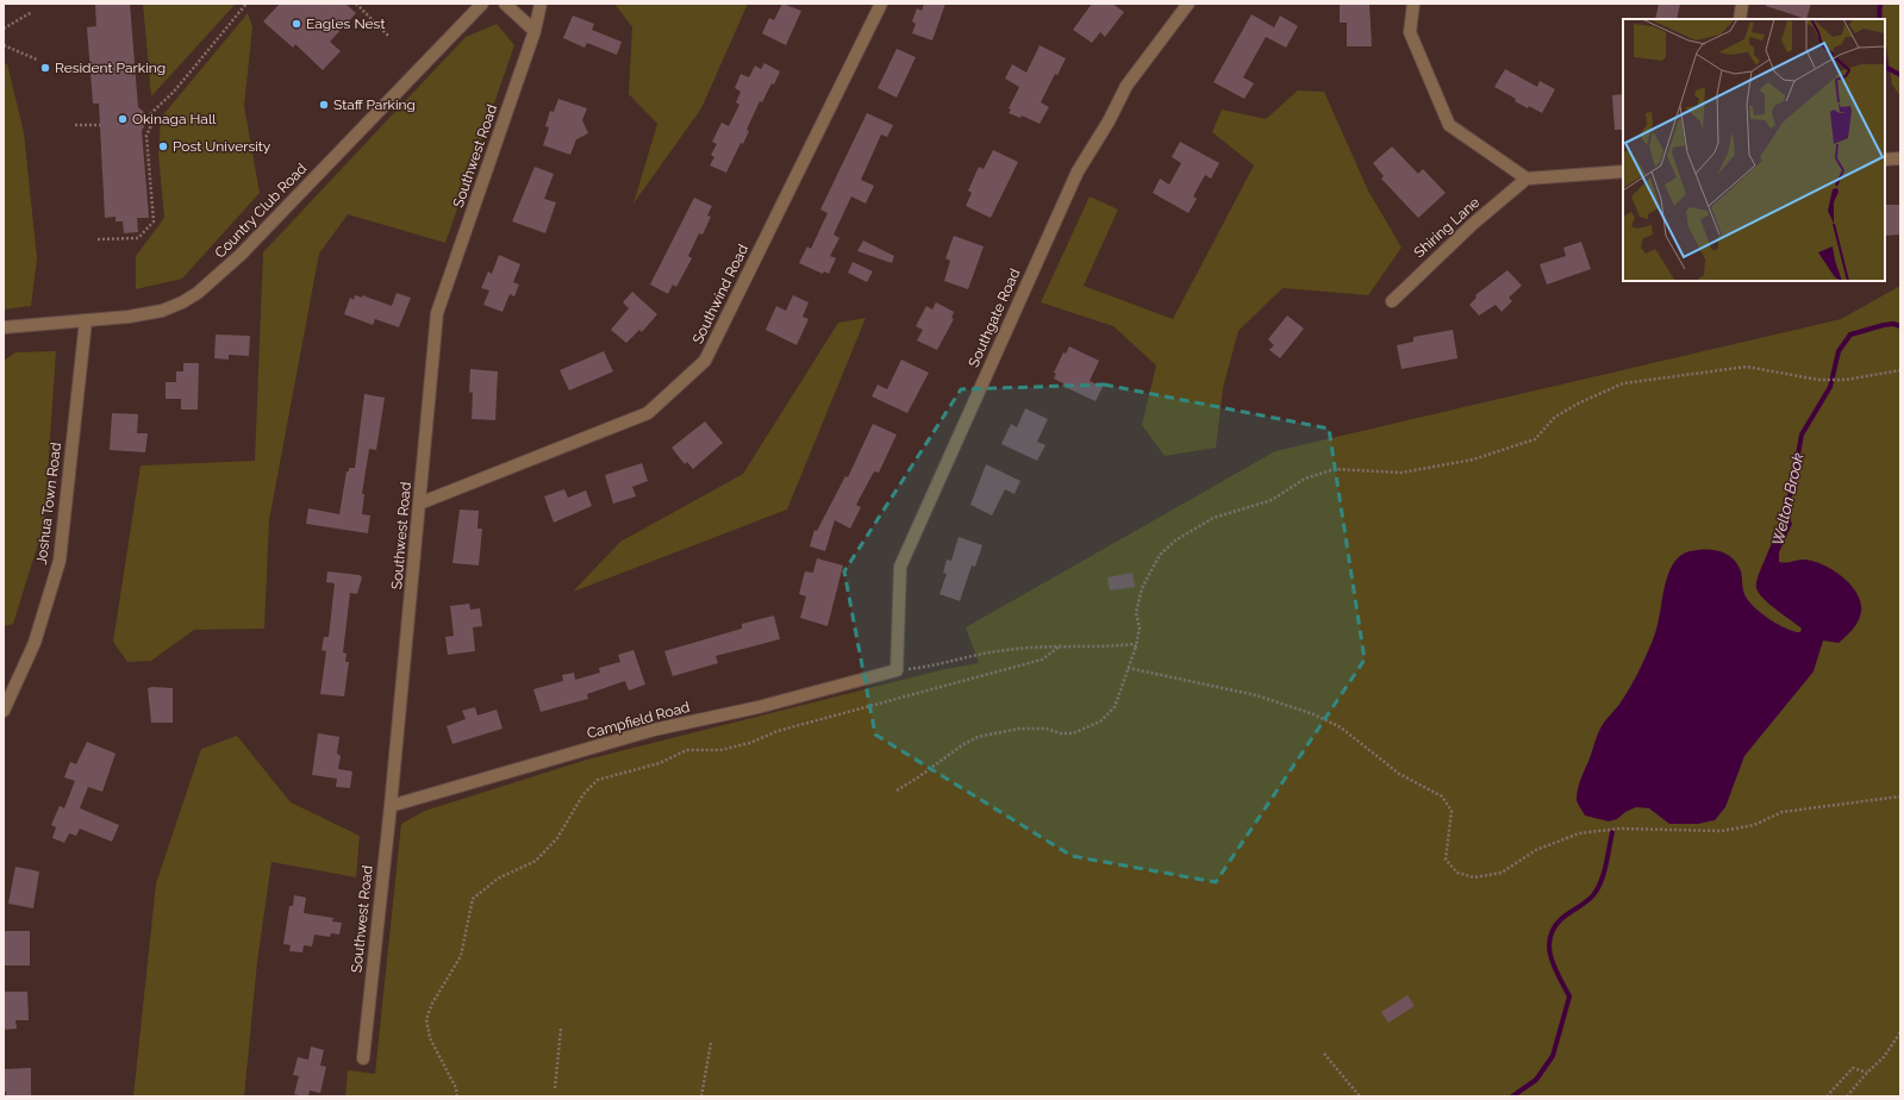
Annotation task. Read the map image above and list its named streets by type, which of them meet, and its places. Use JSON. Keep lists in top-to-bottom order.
{
  "streets": {
    "street": [
      "Southwest Road",
      "Country Club Road",
      "Shiring Lane",
      "Southwind Road",
      "Southgate Road",
      "Joshua Town Road",
      "Campfield Road"
    ]
  },
  "crossings": [
    ["Southwest Road", "Southwind Road"],
    ["Southwest Road", "Campfield Road"],
    ["Country Club Road", "Joshua Town Road"],
    ["Southgate Road", "Campfield Road"]
  ],
  "water": ["Welton Brook"],
  "places": [
    "Eagles Nest",
    "Resident Parking",
    "Staff Parking",
    "Okinaga Hall",
    "Post University"
  ]
}
